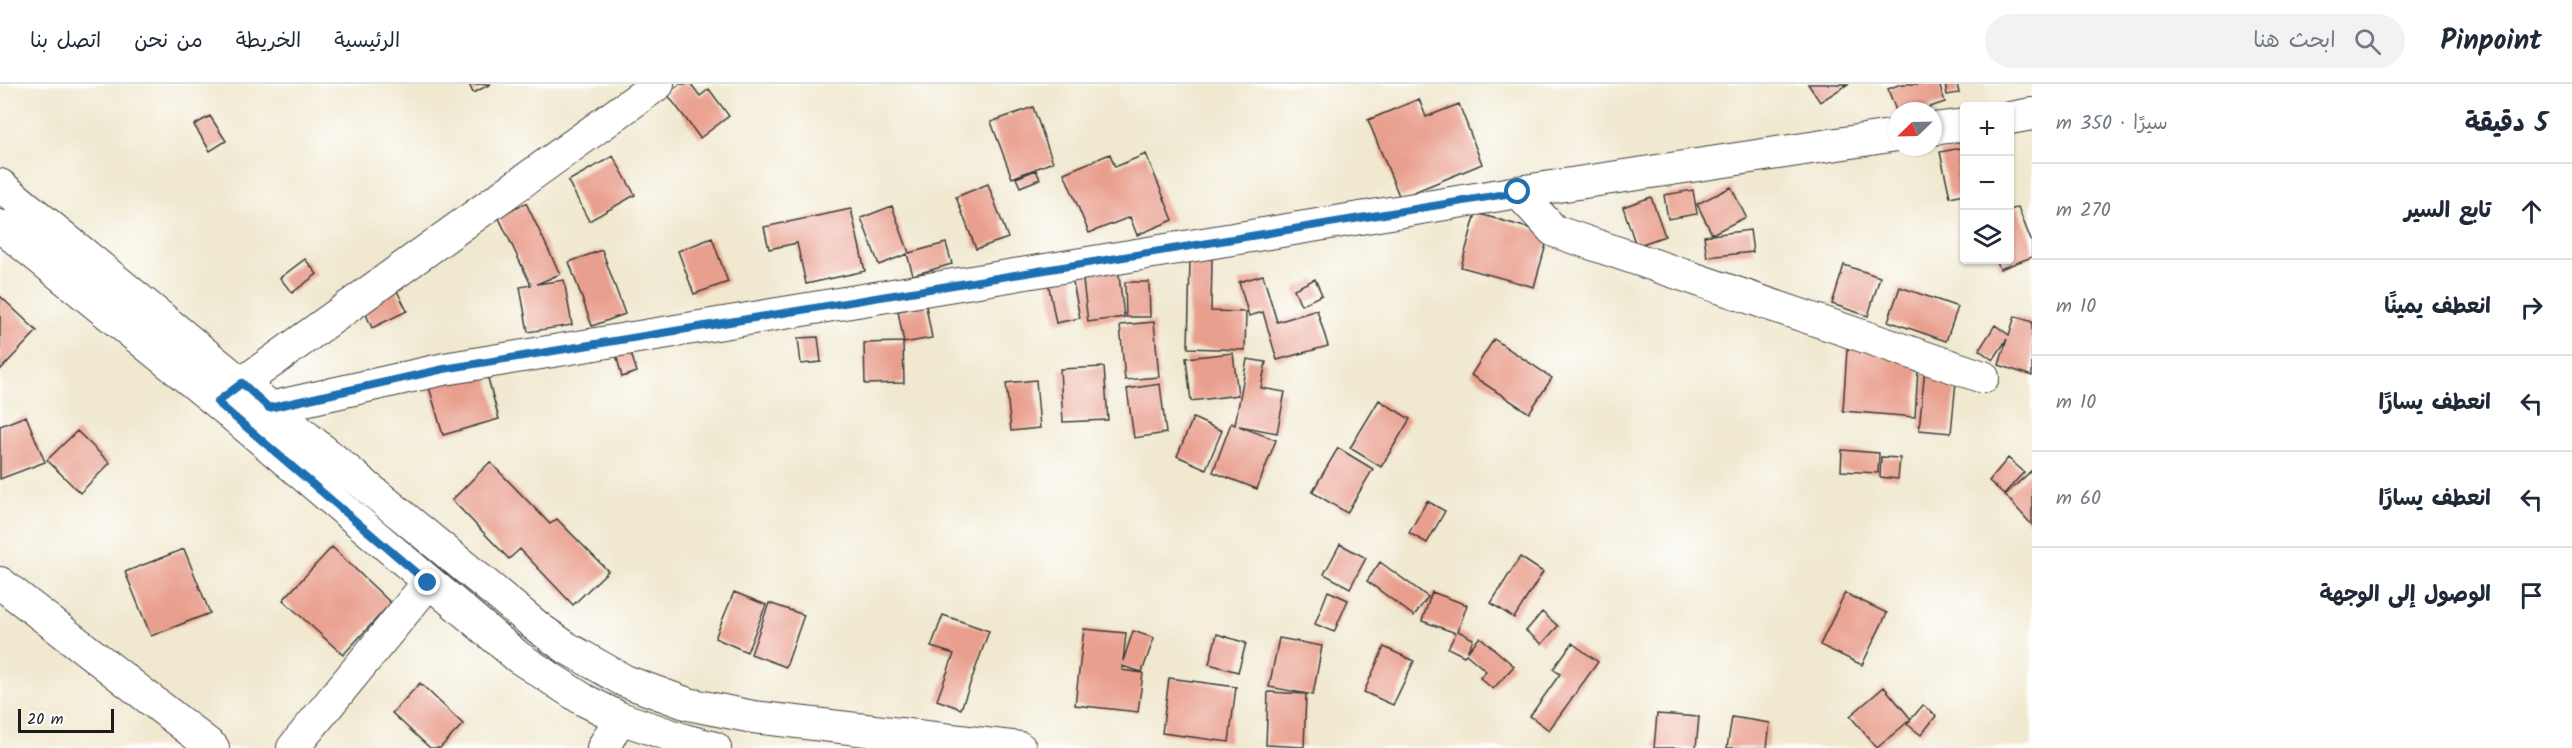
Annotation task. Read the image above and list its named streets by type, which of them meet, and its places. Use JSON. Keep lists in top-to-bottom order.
{
  "scale_bar": "20 m",
  "north": "bottom left",
  "page": {
    "header": "Pinpoint",
    "search": "ابحث هنا",
    "nav": [
      "الرئيسية",
      "الخريطة",
      "من نحن",
      "اتصل بنا"
    ],
    "heading": ["5 دقيقة", "سيرًا · 350 m"],
    "map_buttons": ["+", "−"],
    "list": [
      ["تابع السير", "270 m"],
      ["انعطف يمينًا", "10 m"],
      ["انعطف يسارًا", "10 m"],
      ["انعطف يسارًا", "60 m"],
      "الوصول إلى الوجهة"
    ],
    "scale": "20 m"
  }
}
